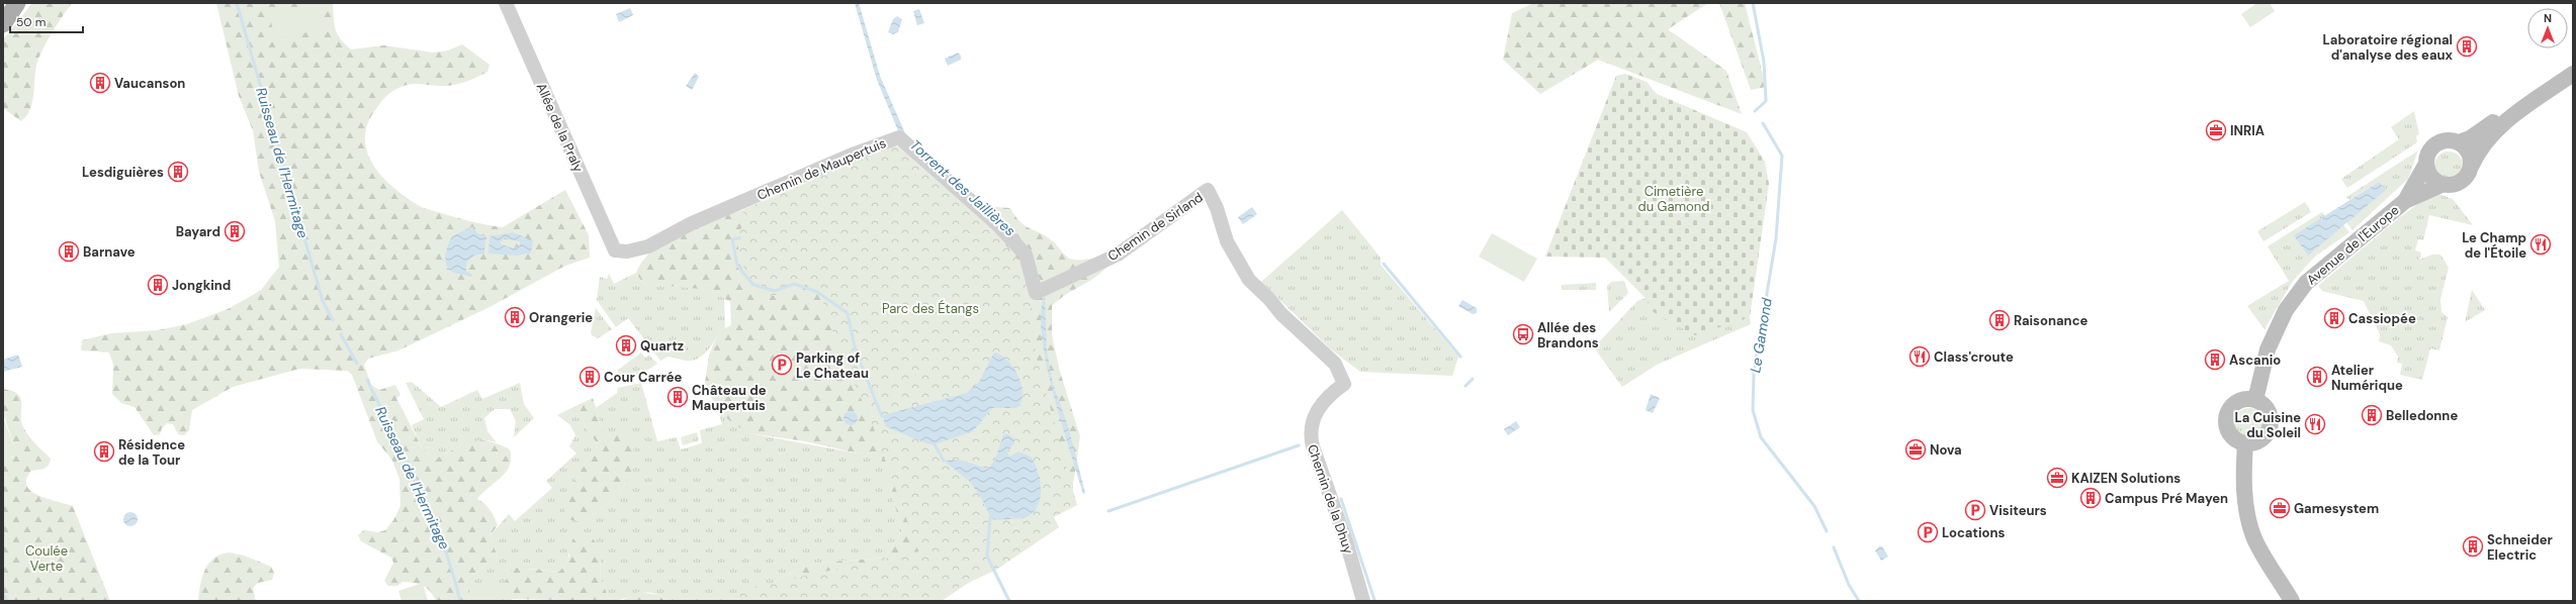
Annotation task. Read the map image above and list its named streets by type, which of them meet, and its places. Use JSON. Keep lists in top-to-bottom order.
{
  "streets": {
    "main road": ["Avenue de l'Europe"],
    "street": [
      "Allée de la Praly",
      "Chemin de Maupertuis",
      "Chemin de Sirland",
      "Chemin de la Dhuy"
    ]
  },
  "crossings": [
    ["Allée de la Praly", "Chemin de Maupertuis"],
    ["Chemin de Maupertuis", "Chemin de Sirland"],
    ["Chemin de Sirland", "Chemin de la Dhuy"]
  ],
  "water": ["Ruisseau de l'Hermitage", "Torrent des Jaillières", "Le Gamond"],
  "parks": ["Cimetière du Gamond", "Parc des Étangs", "Coulée Verte"],
  "places": {
    "building": [
      "Laboratoire régional d'analyse des eaux",
      "Vaucanson",
      "Lesdiguières",
      "Bayard",
      "Barnave",
      "Jongkind",
      "Orangerie",
      "Cassiopée",
      "Raisonance",
      "Quartz",
      "Ascanio",
      "Cour Carrée",
      "Atelier Numérique",
      "Château de Maupertuis",
      "Belledonne",
      "Résidence de la Tour",
      "Campus Pré Mayen",
      "Schneider Electric"
    ],
    "office": [
      "INRIA",
      "Nova",
      "KAIZEN Solutions",
      "Gamesystem"
    ],
    "restaurant": ["Le Champ de l'Étoile", "Class'croute", "La Cuisine du Soleil"],
    "bus stop": ["Allée des Brandons"],
    "parking": ["Parking of Le Chateau", "Visiteurs", "Locations"]
  },
  "scale_bar": "50 m",
  "north": "top"
}
